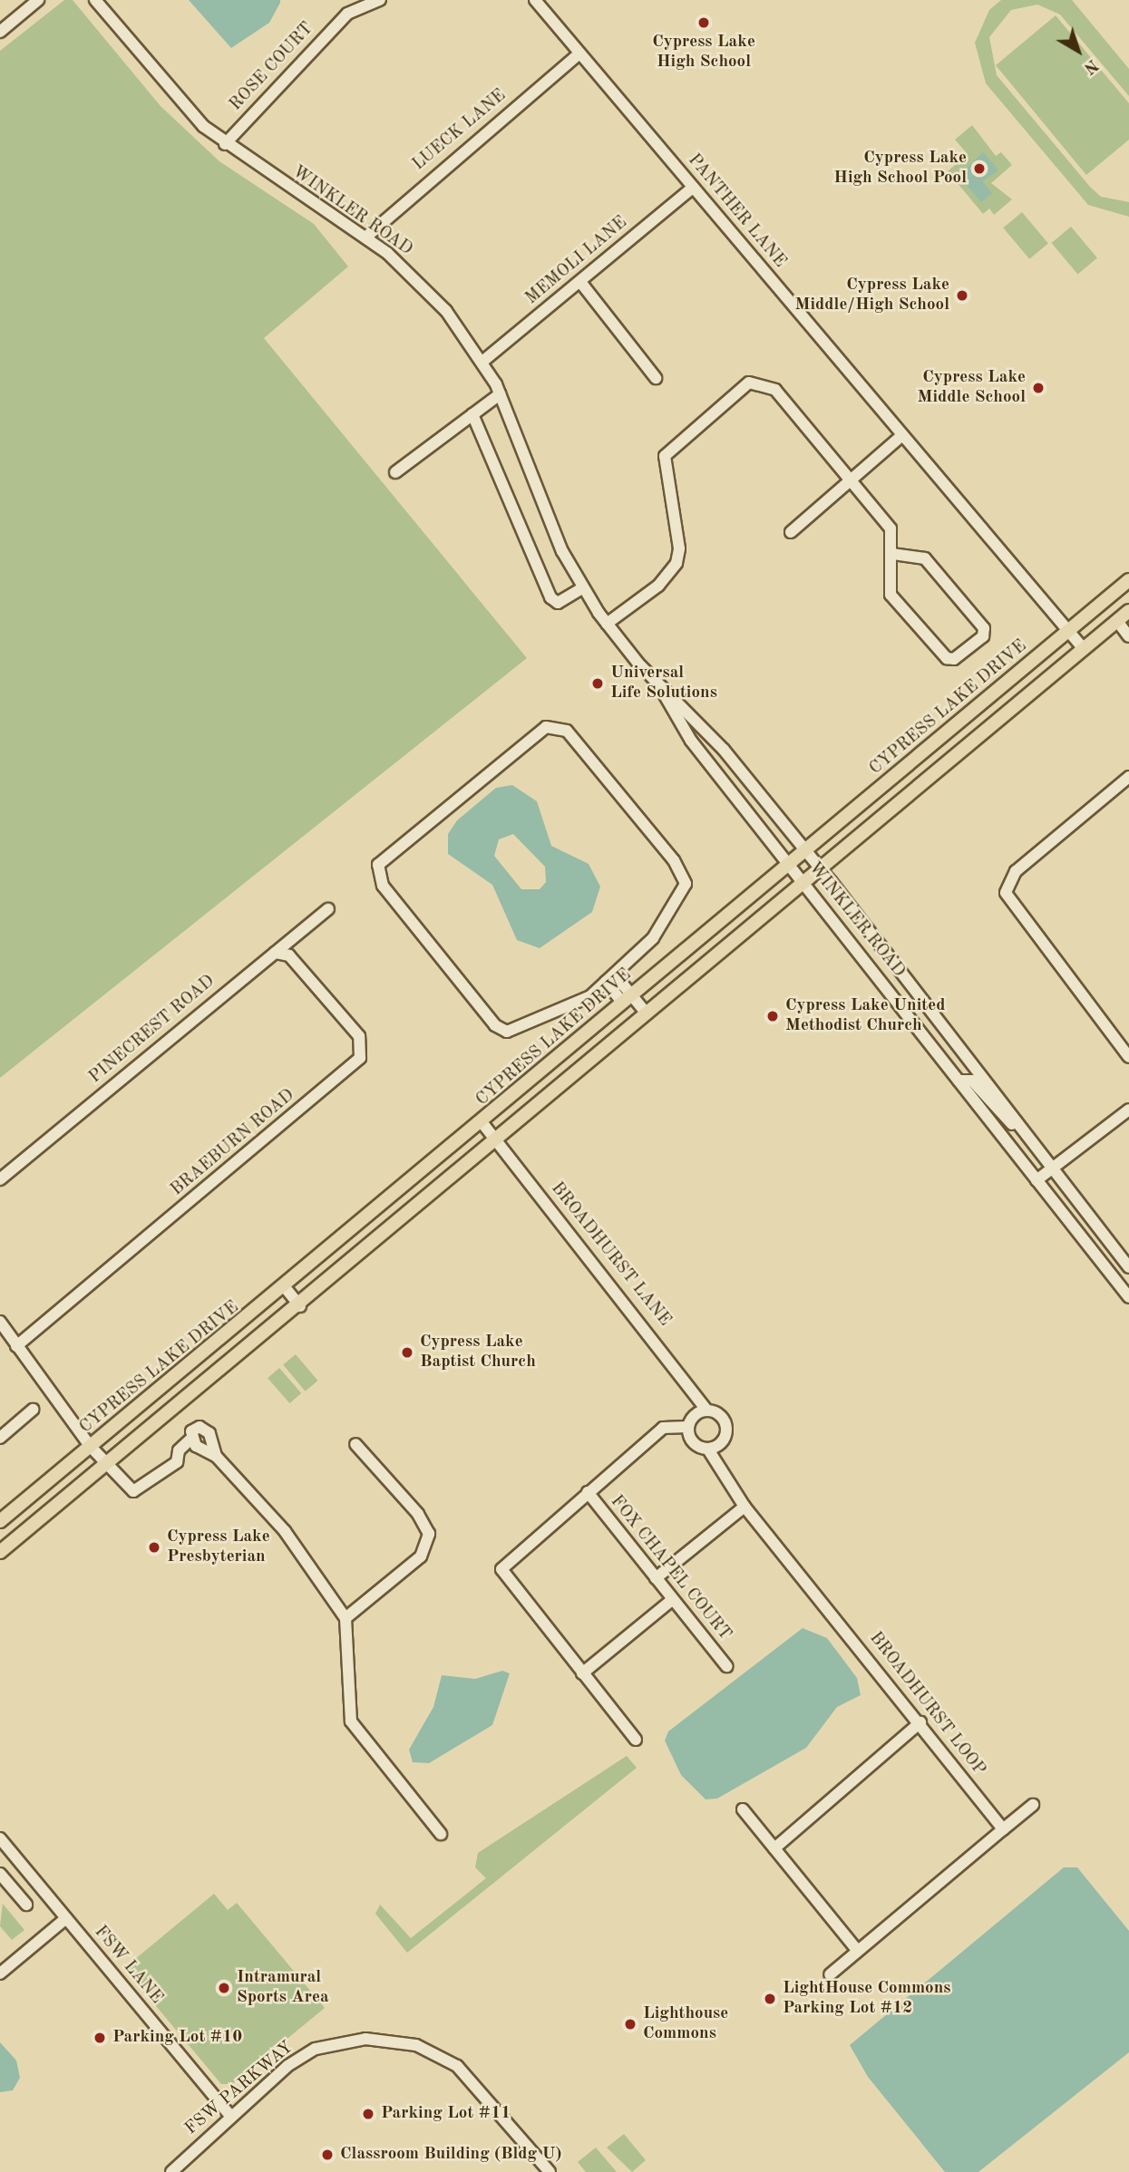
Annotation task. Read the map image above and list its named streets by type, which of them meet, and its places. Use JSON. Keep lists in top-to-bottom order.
{
  "streets": {
    "main road": ["CYPRESS LAKE DRIVE"],
    "street": [
      "ROSE COURT",
      "LUECK LANE",
      "WINKLER ROAD",
      "PANTHER LANE",
      "MEMOLI LANE",
      "PINECREST ROAD",
      "BRAEBURN ROAD",
      "BROADHURST LANE",
      "FOX CHAPEL COURT",
      "BROADHURST LOOP",
      "FSW LANE",
      "FSW PARKWAY"
    ]
  },
  "crossings": [
    ["ROSE COURT", "WINKLER ROAD"],
    ["LUECK LANE", "WINKLER ROAD"],
    ["LUECK LANE", "PANTHER LANE"],
    ["WINKLER ROAD", "MEMOLI LANE"],
    ["WINKLER ROAD", "CYPRESS LAKE DRIVE"],
    ["PANTHER LANE", "MEMOLI LANE"],
    ["PANTHER LANE", "CYPRESS LAKE DRIVE"],
    ["CYPRESS LAKE DRIVE", "BROADHURST LANE"],
    ["PINECREST ROAD", "BRAEBURN ROAD"],
    ["BROADHURST LANE", "BROADHURST LOOP"],
    ["FSW LANE", "FSW PARKWAY"]
  ],
  "places": [
    "Cypress Lake High School",
    "Cypress Lake High School Pool",
    "Cypress Lake Middle/High School",
    "Cypress Lake Middle School",
    "Universal Life Solutions",
    "Cypress Lake United Methodist Church",
    "Cypress Lake Baptist Church",
    "Cypress Lake Presbyterian",
    "Intramural Sports Area",
    "LightHouse Commons Parking Lot #12",
    "Lighthouse Commons",
    "Parking Lot #10",
    "Parking Lot #11",
    "Classroom Building (Bldg U)"
  ],
  "north": "bottom right"
}
